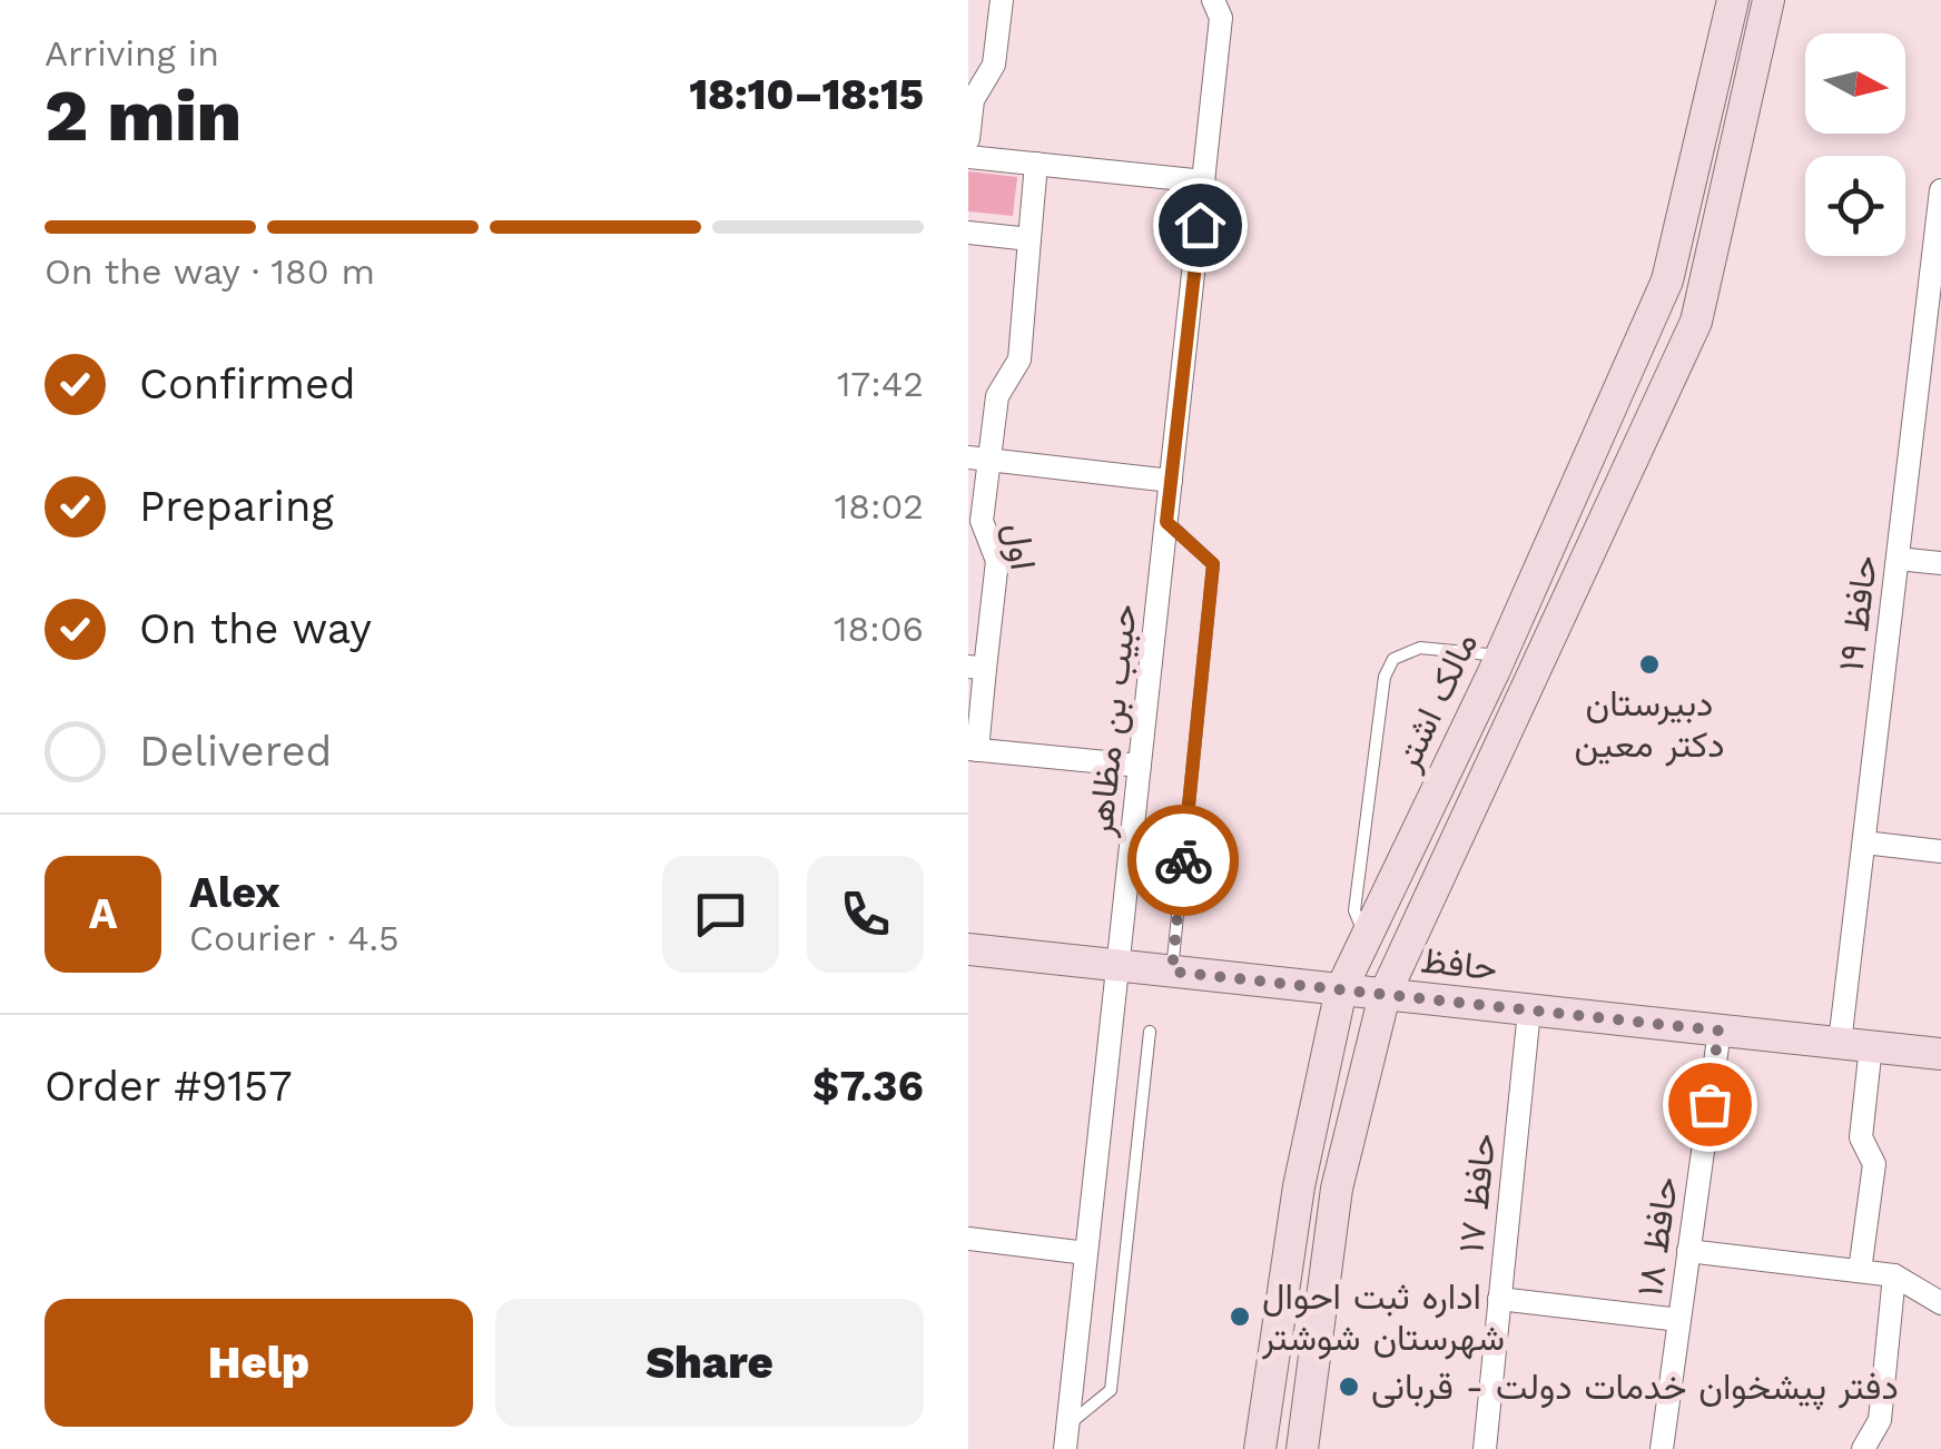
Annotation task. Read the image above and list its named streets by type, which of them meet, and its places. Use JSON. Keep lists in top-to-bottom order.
{
  "streets": {
    "street": [
      "اول",
      "حافظ ۱۹",
      "مالک اشتر",
      "حبیب بن مظاهر",
      "حافظ",
      "حافظ ۱۷",
      "حافظ ۱۸"
    ]
  },
  "crossings": [
    ["حافظ ۱۹", "حافظ"],
    ["مالک اشتر", "حافظ"],
    ["حبیب بن مظاهر", "حافظ"],
    ["حافظ", "حافظ ۱۷"],
    ["حافظ", "حافظ ۱۸"]
  ],
  "places": ["دبیرستان دکتر معین", "اداره ثبت احوال شهرستان شوشتر", "دفتر پیشخوان خدمات دولت - قربانی"],
  "north": "right",
  "page": {
    "heading": ["2 min", "Arriving in", "18:10–18:15"],
    "panel": [
      "Alex",
      "Courier · 4.5",
      "Order #9157",
      "$7.36"
    ],
    "bar": "On the way · 180 m",
    "list": [
      ["Confirmed", "17:42"],
      ["Preparing", "18:02"],
      ["On the way", "18:06"],
      "Delivered"
    ],
    "round": "A",
    "buttons": ["Help", "Share"]
  }
}
